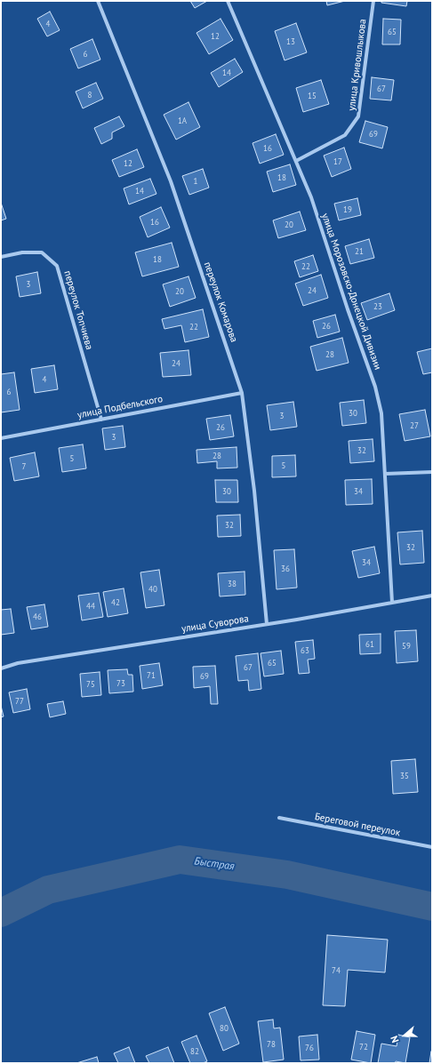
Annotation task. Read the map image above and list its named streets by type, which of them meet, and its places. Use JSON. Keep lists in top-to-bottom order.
{
  "streets": {
    "street": [
      "улица Кривошлыкова",
      "улица Морозовско-Донецкой Дивизии",
      "переулок Комарова",
      "переулок Топчиева",
      "улица Подбельского",
      "улица Суворова",
      "Береговой переулок"
    ]
  },
  "crossings": [
    ["улица Кривошлыкова", "улица Морозовско-Донецкой Дивизии"],
    ["улица Морозовско-Донецкой Дивизии", "улица Суворова"],
    ["переулок Комарова", "улица Подбельского"],
    ["переулок Комарова", "улица Суворова"],
    ["переулок Топчиева", "улица Подбельского"]
  ],
  "water": ["Быстрая"],
  "house_numbers": [
    "4",
    "65",
    "12",
    "13",
    "6",
    "14",
    "67",
    "8",
    "15",
    "1А",
    "69",
    "16",
    "17",
    "12",
    "18",
    "1",
    "14",
    "19",
    "16",
    "20",
    "21",
    "18",
    "22",
    "3",
    "24",
    "20",
    "23",
    "26",
    "22",
    "28",
    "24",
    "4",
    "6",
    "30",
    "3",
    "27",
    "26",
    "3",
    "32",
    "28",
    "5",
    "5",
    "7",
    "30",
    "34",
    "32",
    "32",
    "34",
    "36",
    "38",
    "40",
    "42",
    "44",
    "46",
    "61",
    "59",
    "63",
    "65",
    "67",
    "71",
    "69",
    "73",
    "75",
    "77",
    "35",
    "74",
    "80",
    "78",
    "72",
    "76",
    "82"
  ],
  "north": "left"
}
